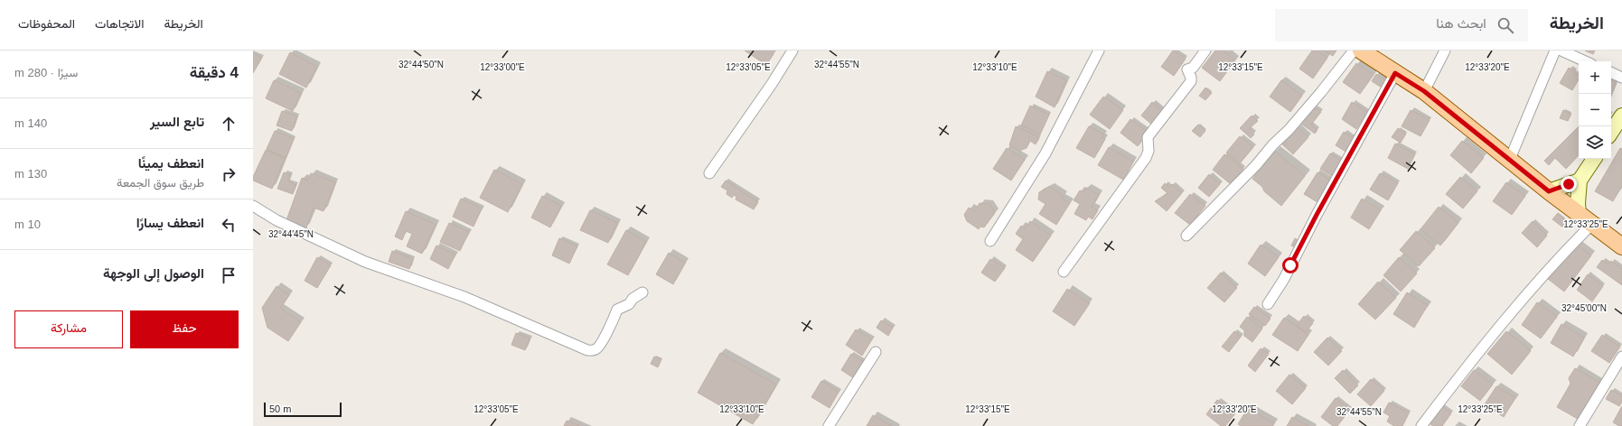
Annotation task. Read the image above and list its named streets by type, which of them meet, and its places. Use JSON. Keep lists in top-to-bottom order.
{
  "scale_bar": "50 m",
  "page": {
    "header": "الخريطة",
    "search": "ابحث هنا",
    "nav": ["الخريطة", "الاتجاهات", "المحفوظات"],
    "heading": ["4 دقيقة", "سيرًا · 280 m"],
    "map_buttons": ["+", "−"],
    "list": [
      ["تابع السير", "140 m"],
      ["انعطف يمينًا", "طريق سوق الجمعة", "130 m"],
      ["انعطف يسارًا", "10 m"],
      "الوصول إلى الوجهة"
    ],
    "buttons": ["حفظ", "مشاركة"],
    "scale": "50 m"
  },
  "coordinates": [
    "32°44'50\"N",
    "32°44'55\"N",
    "12°33'00\"E",
    "12°33'05\"E",
    "12°33'10\"E",
    "12°33'15\"E",
    "12°33'20\"E",
    "12°33'25\"E",
    "32°44'45\"N",
    "32°45'00\"N"
  ]
}
